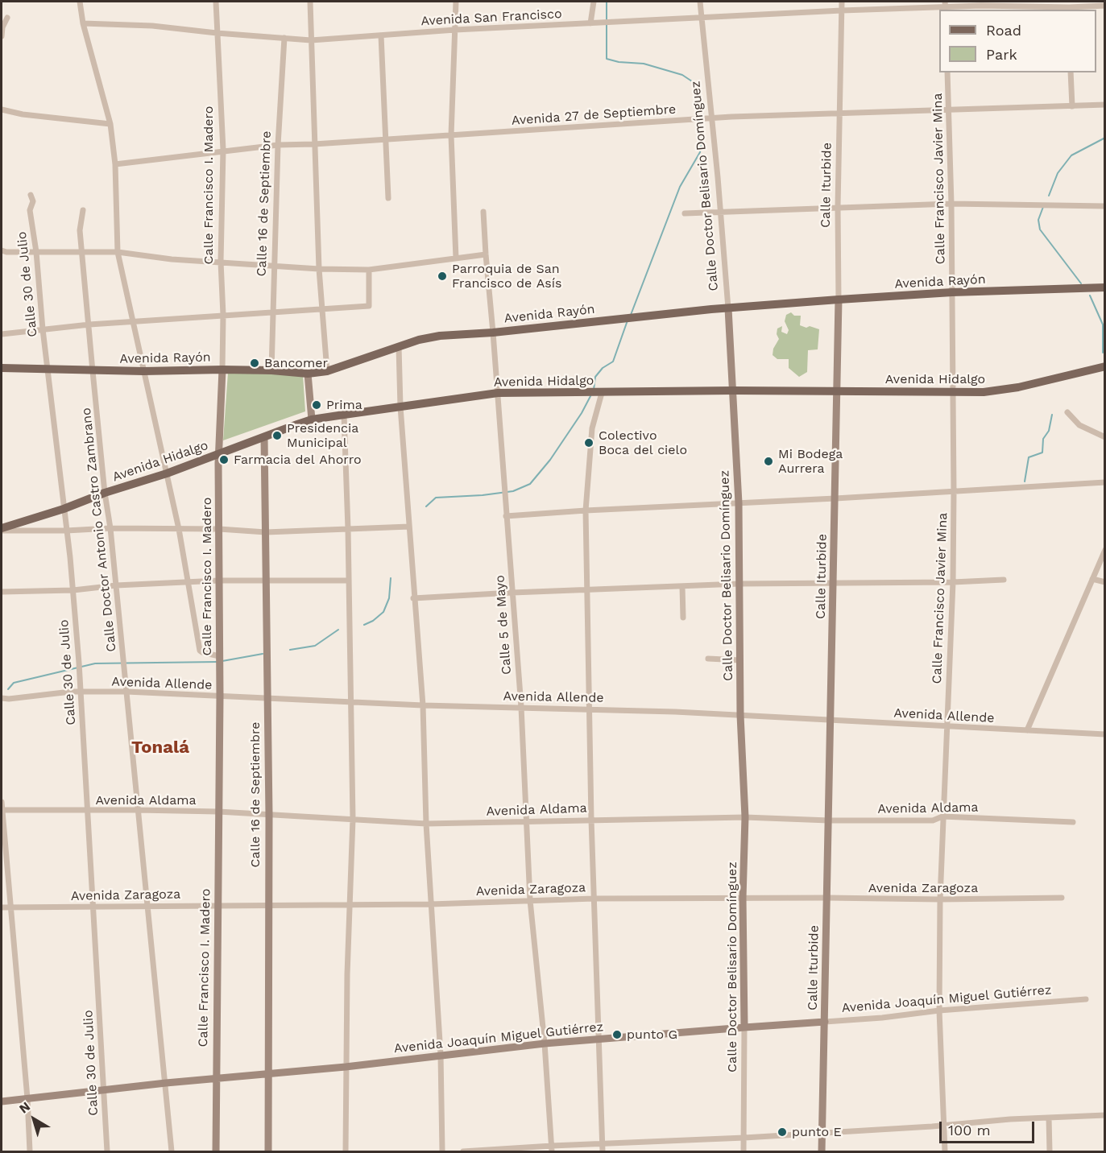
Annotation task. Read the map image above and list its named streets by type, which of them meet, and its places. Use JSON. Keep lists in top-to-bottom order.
{
  "streets": {
    "main road": ["Avenida Rayón", "Avenida Hidalgo"],
    "street": [
      "Avenida San Francisco",
      "Avenida 27 de Septiembre",
      "Calle Francisco Javier Mina",
      "Calle Francisco I. Madero",
      "Calle Iturbide",
      "Calle Doctor Belisario Domínguez",
      "Calle 16 de Septiembre",
      "Calle 30 de Julio",
      "Calle Doctor Antonio Castro Zambrano",
      "Calle 5 de Mayo",
      "Avenida Allende",
      "Avenida Aldama",
      "Avenida Zaragoza",
      "Avenida Joaquín Miguel Gutiérrez"
    ]
  },
  "crossings": [
    ["Avenida San Francisco", "Calle Francisco I. Madero"],
    ["Avenida San Francisco", "Calle Iturbide"],
    ["Avenida San Francisco", "Calle Doctor Belisario Domínguez"],
    ["Avenida San Francisco", "Calle 16 de Septiembre"],
    ["Avenida 27 de Septiembre", "Calle Francisco Javier Mina"],
    ["Avenida 27 de Septiembre", "Calle Francisco I. Madero"],
    ["Avenida 27 de Septiembre", "Calle Iturbide"],
    ["Avenida 27 de Septiembre", "Calle Doctor Belisario Domínguez"],
    ["Avenida 27 de Septiembre", "Calle 16 de Septiembre"],
    ["Calle Francisco Javier Mina", "Avenida Rayón"],
    ["Calle Francisco Javier Mina", "Avenida Hidalgo"],
    ["Calle Francisco Javier Mina", "Avenida Allende"],
    ["Calle Francisco Javier Mina", "Avenida Aldama"],
    ["Calle Francisco Javier Mina", "Avenida Zaragoza"],
    ["Calle Francisco Javier Mina", "Avenida Joaquín Miguel Gutiérrez"],
    ["Calle Francisco I. Madero", "Avenida Rayón"],
    ["Calle Francisco I. Madero", "Avenida Hidalgo"],
    ["Calle Francisco I. Madero", "Avenida Allende"],
    ["Calle Francisco I. Madero", "Avenida Aldama"],
    ["Calle Francisco I. Madero", "Avenida Zaragoza"],
    ["Calle Francisco I. Madero", "Avenida Joaquín Miguel Gutiérrez"],
    ["Calle Iturbide", "Avenida Rayón"],
    ["Calle Iturbide", "Avenida Hidalgo"],
    ["Calle Iturbide", "Avenida Allende"],
    ["Calle Iturbide", "Avenida Aldama"],
    ["Calle Iturbide", "Avenida Zaragoza"],
    ["Calle Iturbide", "Avenida Joaquín Miguel Gutiérrez"],
    ["Calle Doctor Belisario Domínguez", "Avenida Rayón"],
    ["Calle Doctor Belisario Domínguez", "Avenida Hidalgo"],
    ["Calle Doctor Belisario Domínguez", "Avenida Allende"],
    ["Calle Doctor Belisario Domínguez", "Avenida Aldama"],
    ["Calle Doctor Belisario Domínguez", "Avenida Zaragoza"],
    ["Calle Doctor Belisario Domínguez", "Avenida Joaquín Miguel Gutiérrez"],
    ["Calle 16 de Septiembre", "Avenida Rayón"],
    ["Calle 16 de Septiembre", "Avenida Hidalgo"],
    ["Calle 16 de Septiembre", "Avenida Allende"],
    ["Calle 16 de Septiembre", "Avenida Aldama"],
    ["Calle 16 de Septiembre", "Avenida Zaragoza"],
    ["Calle 16 de Septiembre", "Avenida Joaquín Miguel Gutiérrez"],
    ["Avenida Rayón", "Calle 30 de Julio"],
    ["Avenida Rayón", "Calle Doctor Antonio Castro Zambrano"],
    ["Avenida Rayón", "Calle 5 de Mayo"],
    ["Calle 30 de Julio", "Avenida Hidalgo"],
    ["Calle 30 de Julio", "Avenida Allende"],
    ["Calle 30 de Julio", "Avenida Aldama"],
    ["Calle 30 de Julio", "Avenida Zaragoza"],
    ["Calle 30 de Julio", "Avenida Joaquín Miguel Gutiérrez"],
    ["Avenida Hidalgo", "Calle Doctor Antonio Castro Zambrano"],
    ["Avenida Hidalgo", "Calle 5 de Mayo"],
    ["Calle Doctor Antonio Castro Zambrano", "Avenida Allende"],
    ["Calle Doctor Antonio Castro Zambrano", "Avenida Aldama"],
    ["Calle Doctor Antonio Castro Zambrano", "Avenida Zaragoza"],
    ["Calle Doctor Antonio Castro Zambrano", "Avenida Joaquín Miguel Gutiérrez"],
    ["Calle 5 de Mayo", "Avenida Allende"],
    ["Calle 5 de Mayo", "Avenida Aldama"],
    ["Calle 5 de Mayo", "Avenida Zaragoza"],
    ["Calle 5 de Mayo", "Avenida Joaquín Miguel Gutiérrez"]
  ],
  "districts": ["Tonalá"],
  "places": [
    "Parroquia de San Francisco de Asís",
    "Bancomer",
    "Prima",
    "Presidencia Municipal",
    "Colectivo Boca del cielo",
    "Farmacia del Ahorro",
    "Mi Bodega Aurrera",
    "punto G",
    "punto E"
  ],
  "legend": ["Road", "Park"],
  "scale_bar": "100 m",
  "north": "top left"
}
